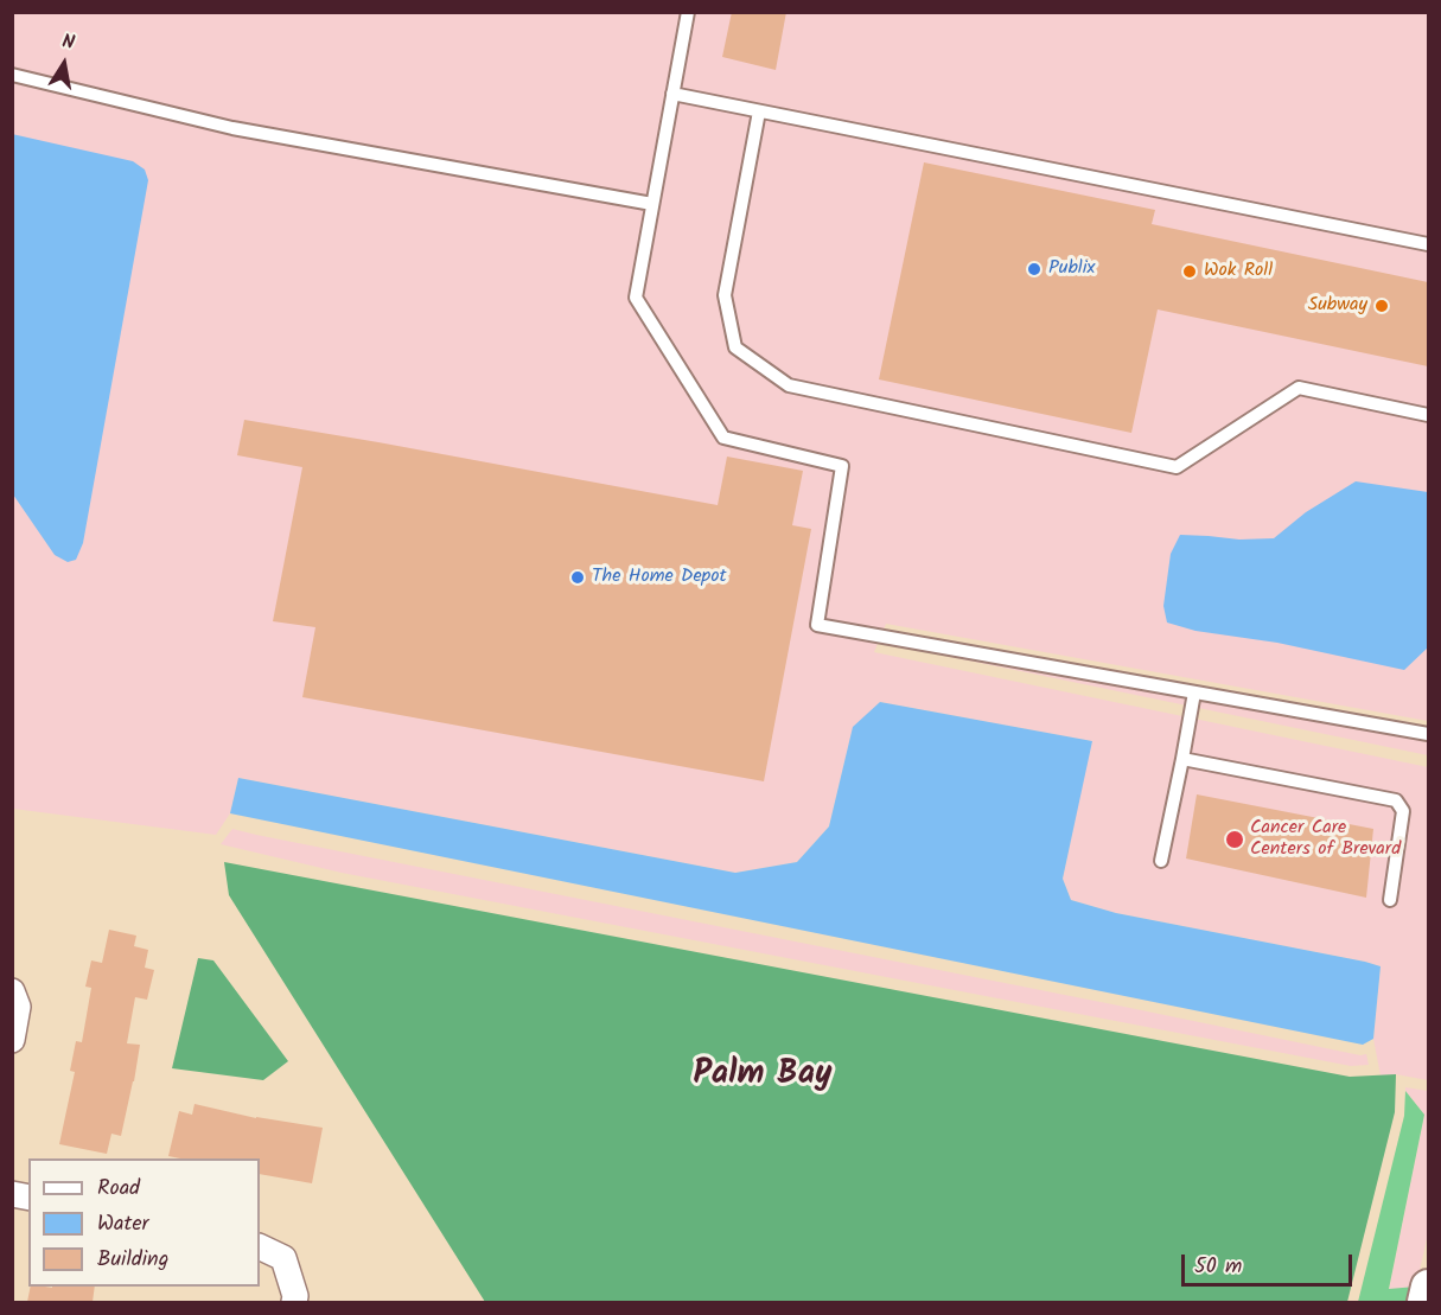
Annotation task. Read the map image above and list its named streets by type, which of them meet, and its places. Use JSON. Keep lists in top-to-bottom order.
{
  "districts": ["Palm Bay"],
  "places": [
    "Publix",
    "Wok Roll",
    "Subway",
    "The Home Depot",
    "Cancer Care Centers of Brevard"
  ],
  "legend": ["Road", "Water", "Building"],
  "scale_bar": "50 m",
  "north": "top"
}
